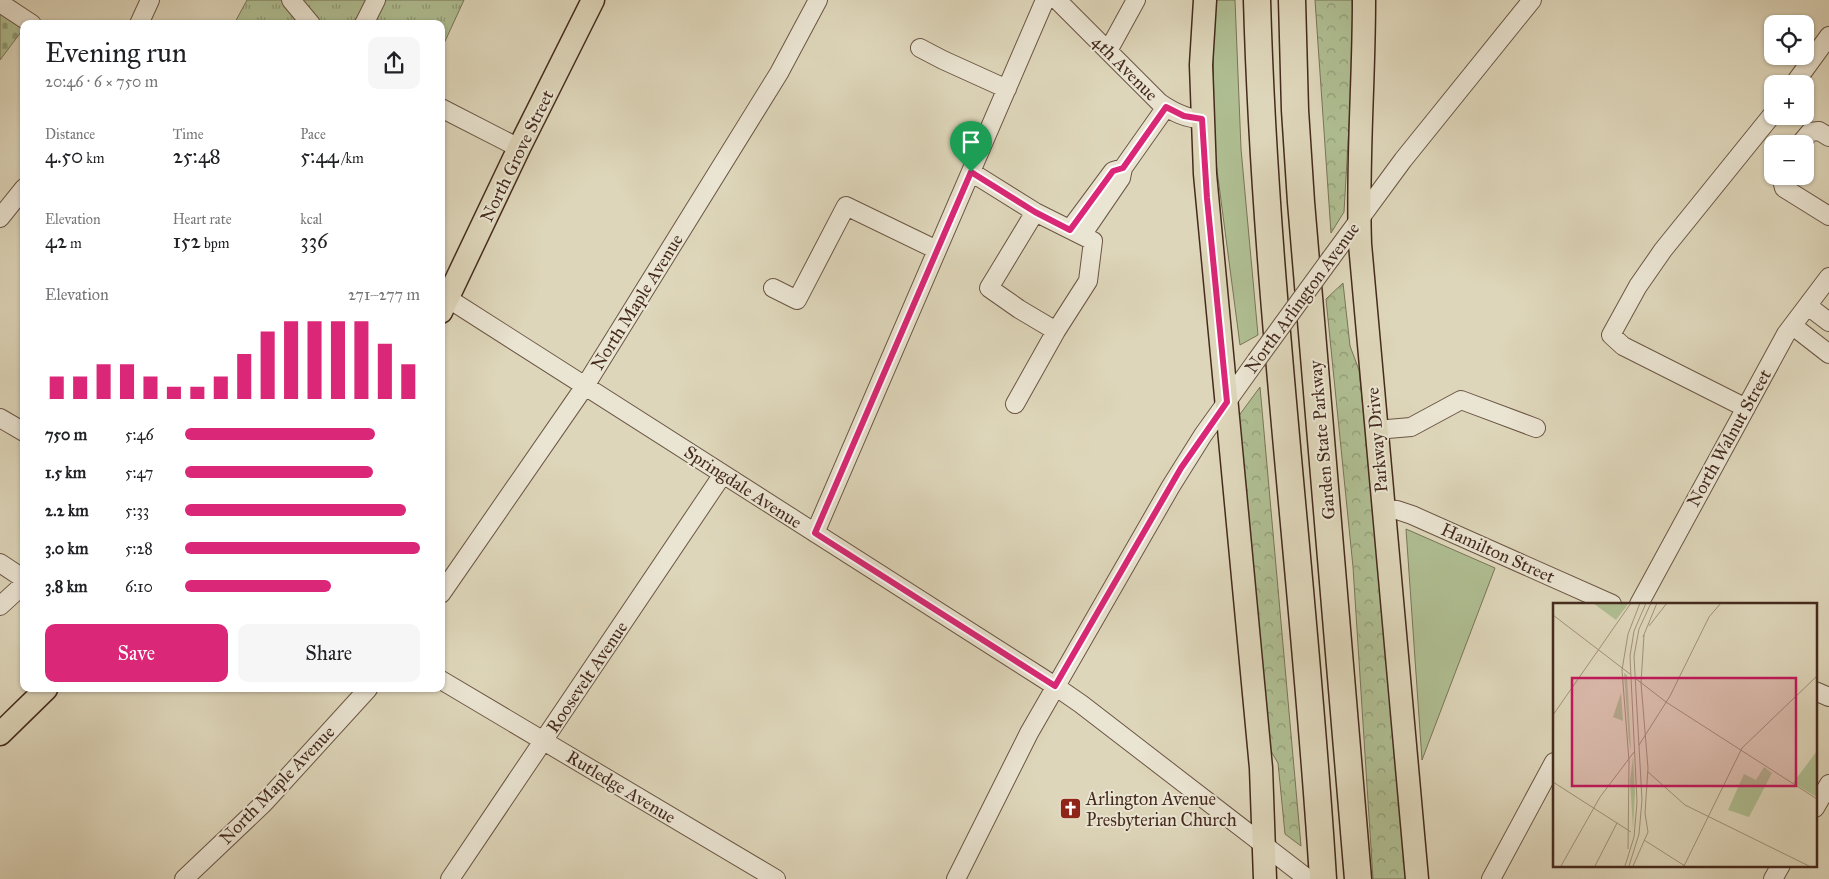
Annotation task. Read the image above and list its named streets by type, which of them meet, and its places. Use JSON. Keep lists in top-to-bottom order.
{
  "streets": {
    "highway": ["Garden State Parkway"],
    "main road": ["North Grove Street", "Parkway Drive"],
    "street": [
      "4th Avenue",
      "North Arlington Avenue",
      "North Maple Avenue",
      "North Walnut Street",
      "Springdale Avenue",
      "Hamilton Street",
      "Roosevelt Avenue",
      "Rutledge Avenue"
    ]
  },
  "crossings": [
    ["North Arlington Avenue", "Parkway Drive"],
    ["North Arlington Avenue", "Springdale Avenue"],
    ["North Maple Avenue", "Springdale Avenue"],
    ["Parkway Drive", "Hamilton Street"],
    ["Springdale Avenue", "Roosevelt Avenue"],
    ["Roosevelt Avenue", "Rutledge Avenue"]
  ],
  "places": {
    "church": ["Arlington Avenue Presbyterian Church"]
  },
  "page": {
    "map_buttons": ["+", "−"],
    "heading": ["Evening run", "20:46 · 6 × 750 m"],
    "stats": [
      ["Distance", "4.50 km"],
      ["Time", "25:48"],
      ["Pace", "5:44 /km"],
      ["Elevation", "42 m"],
      ["Heart rate", "152 bpm"],
      ["kcal", "336"]
    ],
    "chart": ["Elevation", "271–277 m"],
    "list": [
      {
        "name": "750 m",
        "note": "5:46"
      },
      {
        "name": "1.5 km",
        "note": "5:47"
      },
      {
        "name": "2.2 km",
        "note": "5:33"
      },
      {
        "name": "3.0 km",
        "note": "5:28"
      },
      {
        "name": "3.8 km",
        "note": "6:10"
      }
    ],
    "buttons": ["Save", "Share"]
  }
}
